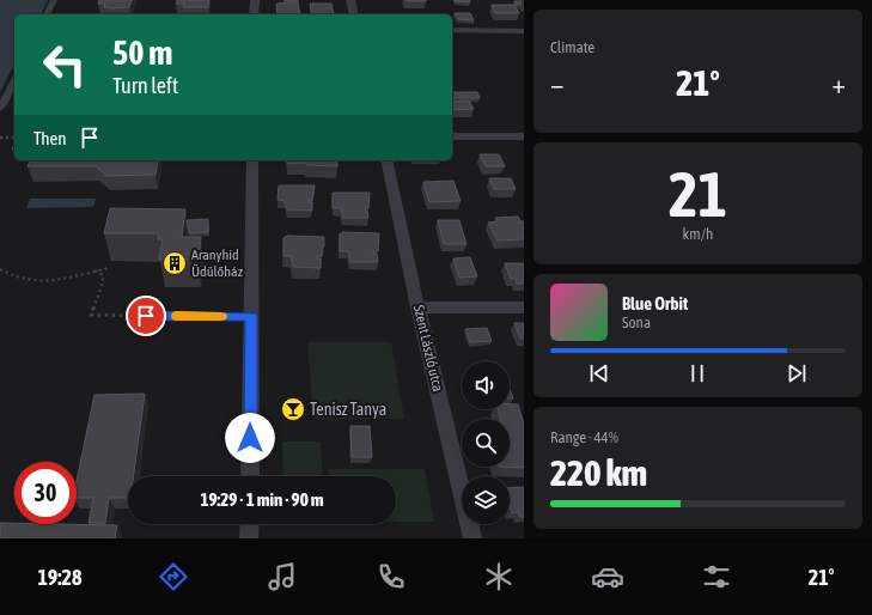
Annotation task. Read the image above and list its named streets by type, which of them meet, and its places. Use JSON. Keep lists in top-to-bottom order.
{
  "streets": {
    "street": ["Szent László utca"]
  },
  "places": {
    "building": ["Aranyhíd Üdülőház"],
    "bar": ["Tenisz Tanya"]
  },
  "page": {
    "tile": [
      "Climate",
      ["21", "km/h"],
      ["Range · 44%", "220 km"]
    ],
    "turn": ["50 m", "Turn left"],
    "heat": ["−", "21°", "+"],
    "then": "Then",
    "song": ["Blue Orbit", "Sona"],
    "limit": "30",
    "trip": "19:29 · 1 min · 90 m",
    "tabs": ["19:28", "21°"]
  }
}
